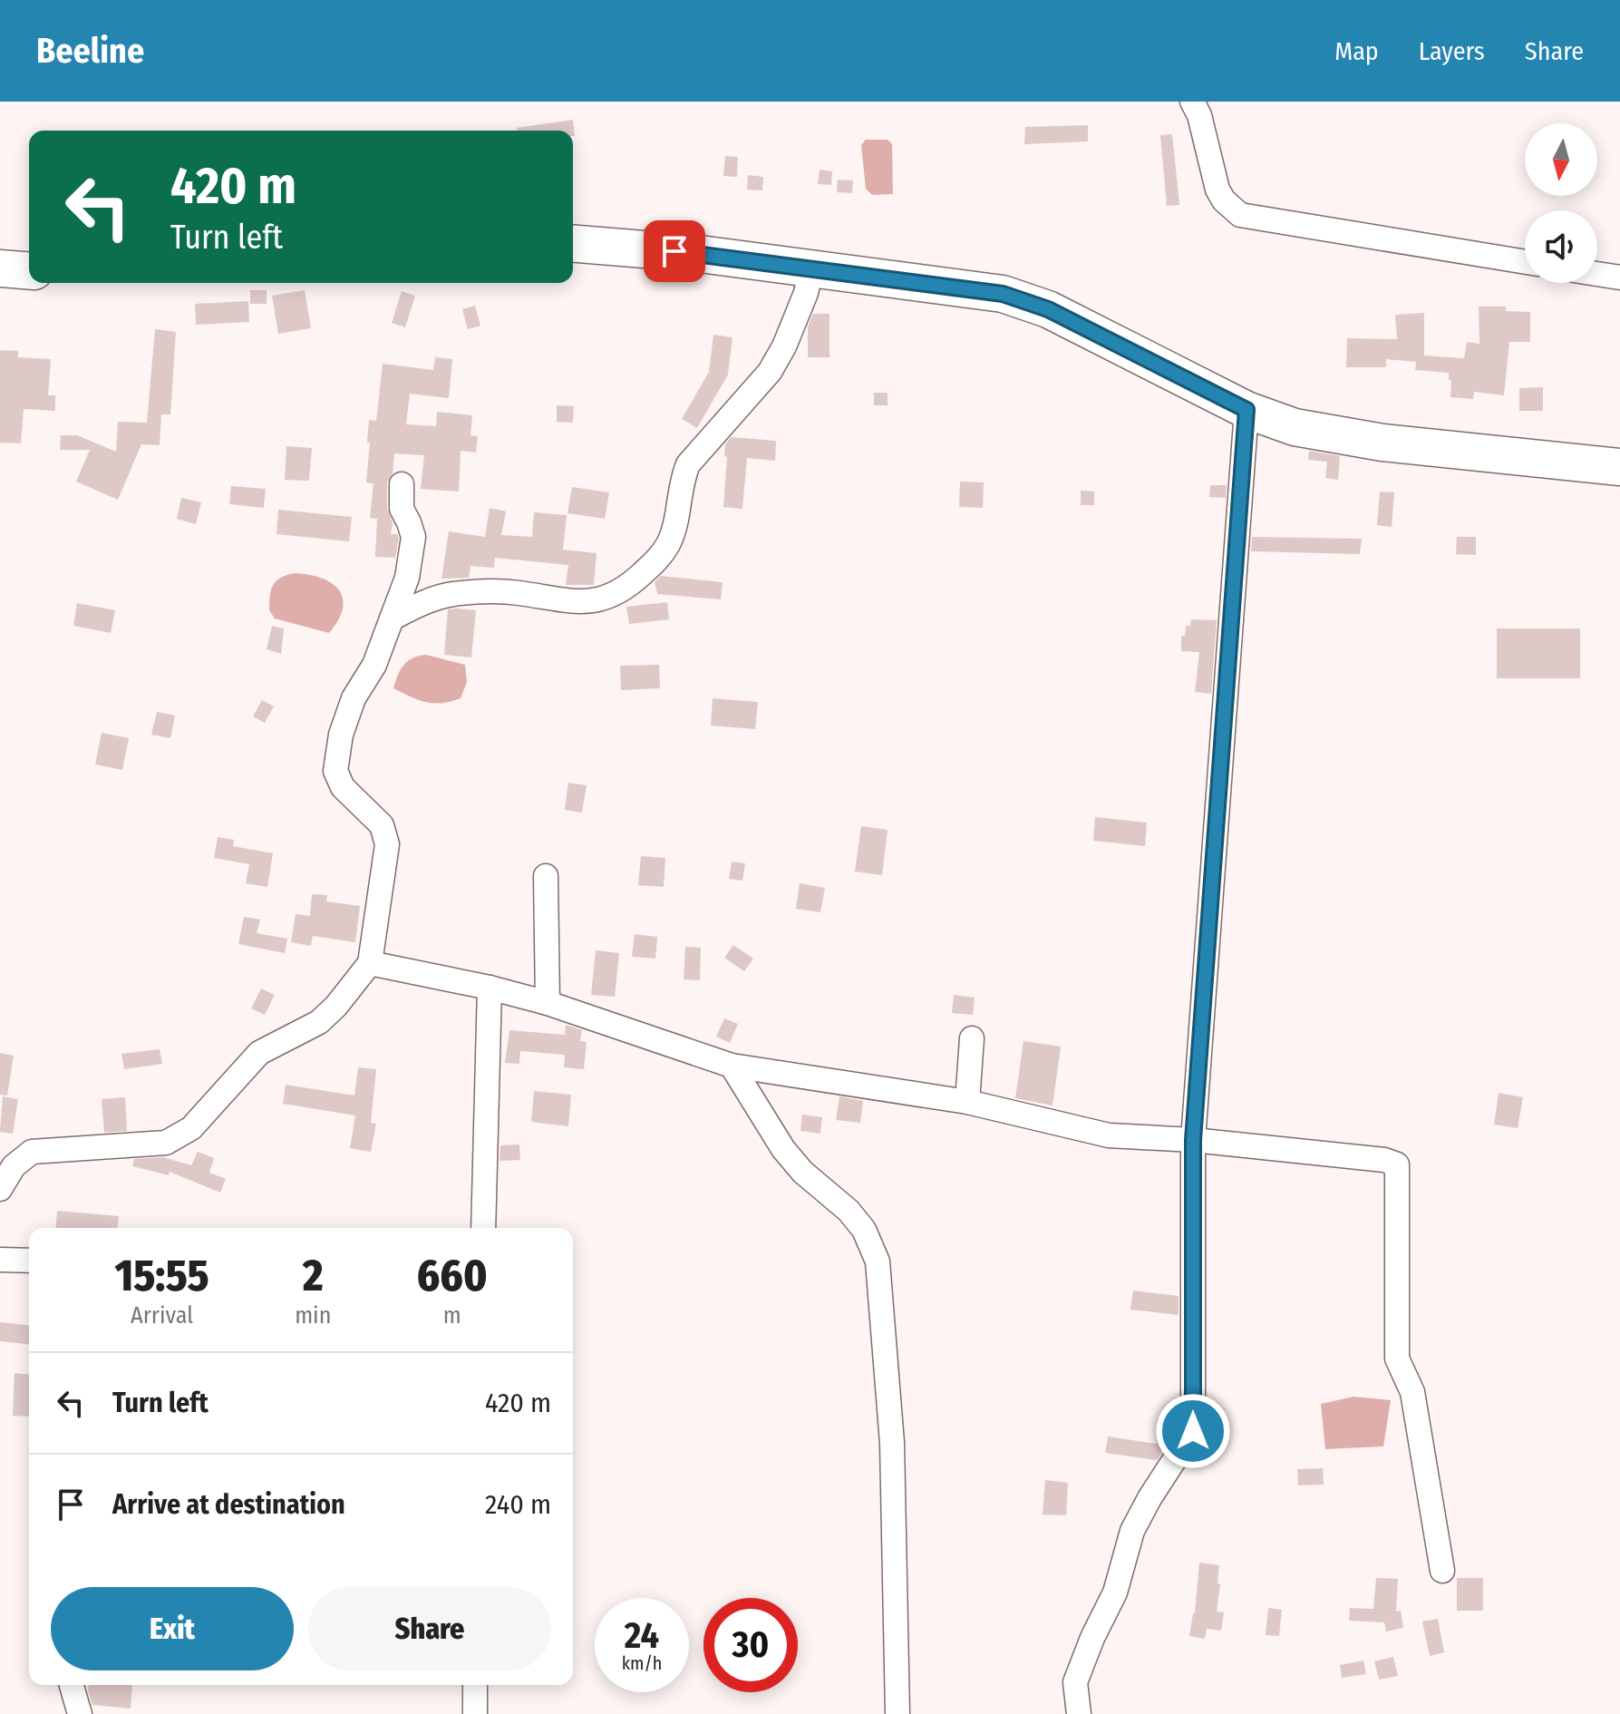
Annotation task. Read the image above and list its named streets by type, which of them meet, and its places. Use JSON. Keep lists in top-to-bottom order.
{
  "north": "bottom",
  "page": {
    "header": "Beeline",
    "nav": ["Map", "Layers", "Share"],
    "turn": ["420 m", "Turn left"],
    "eta": [
      "15:55",
      "Arrival",
      "2",
      "min",
      "660",
      "m"
    ],
    "list": [
      {
        "name": "Turn left",
        "value": "420 m"
      },
      {
        "name": "Arrive at destination",
        "value": "240 m"
      }
    ],
    "buttons": ["Exit", "Share"],
    "speed": "24 km/h",
    "limit": "30"
  }
}
